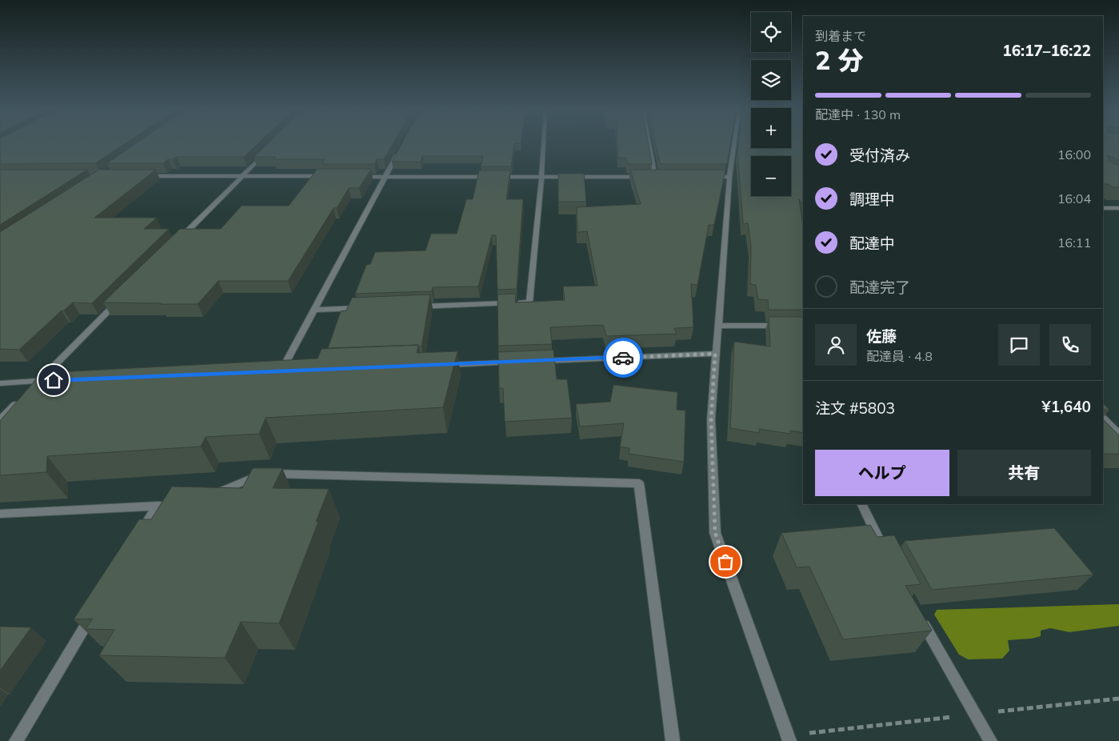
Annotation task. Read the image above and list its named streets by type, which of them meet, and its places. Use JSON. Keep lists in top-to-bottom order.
{
  "page": {
    "map_buttons": ["+", "−"],
    "heading": ["2 分", "到着まで", "16:17–16:22"],
    "panel": [
      "佐藤",
      "配達員 · 4.8",
      "注文 #5803",
      "¥1,640"
    ],
    "bar": "配達中 · 130 m",
    "list": [
      ["受付済み", "16:00"],
      ["調理中", "16:04"],
      ["配達中", "16:11"],
      "配達完了"
    ],
    "buttons": ["ヘルプ", "共有"]
  }
}
